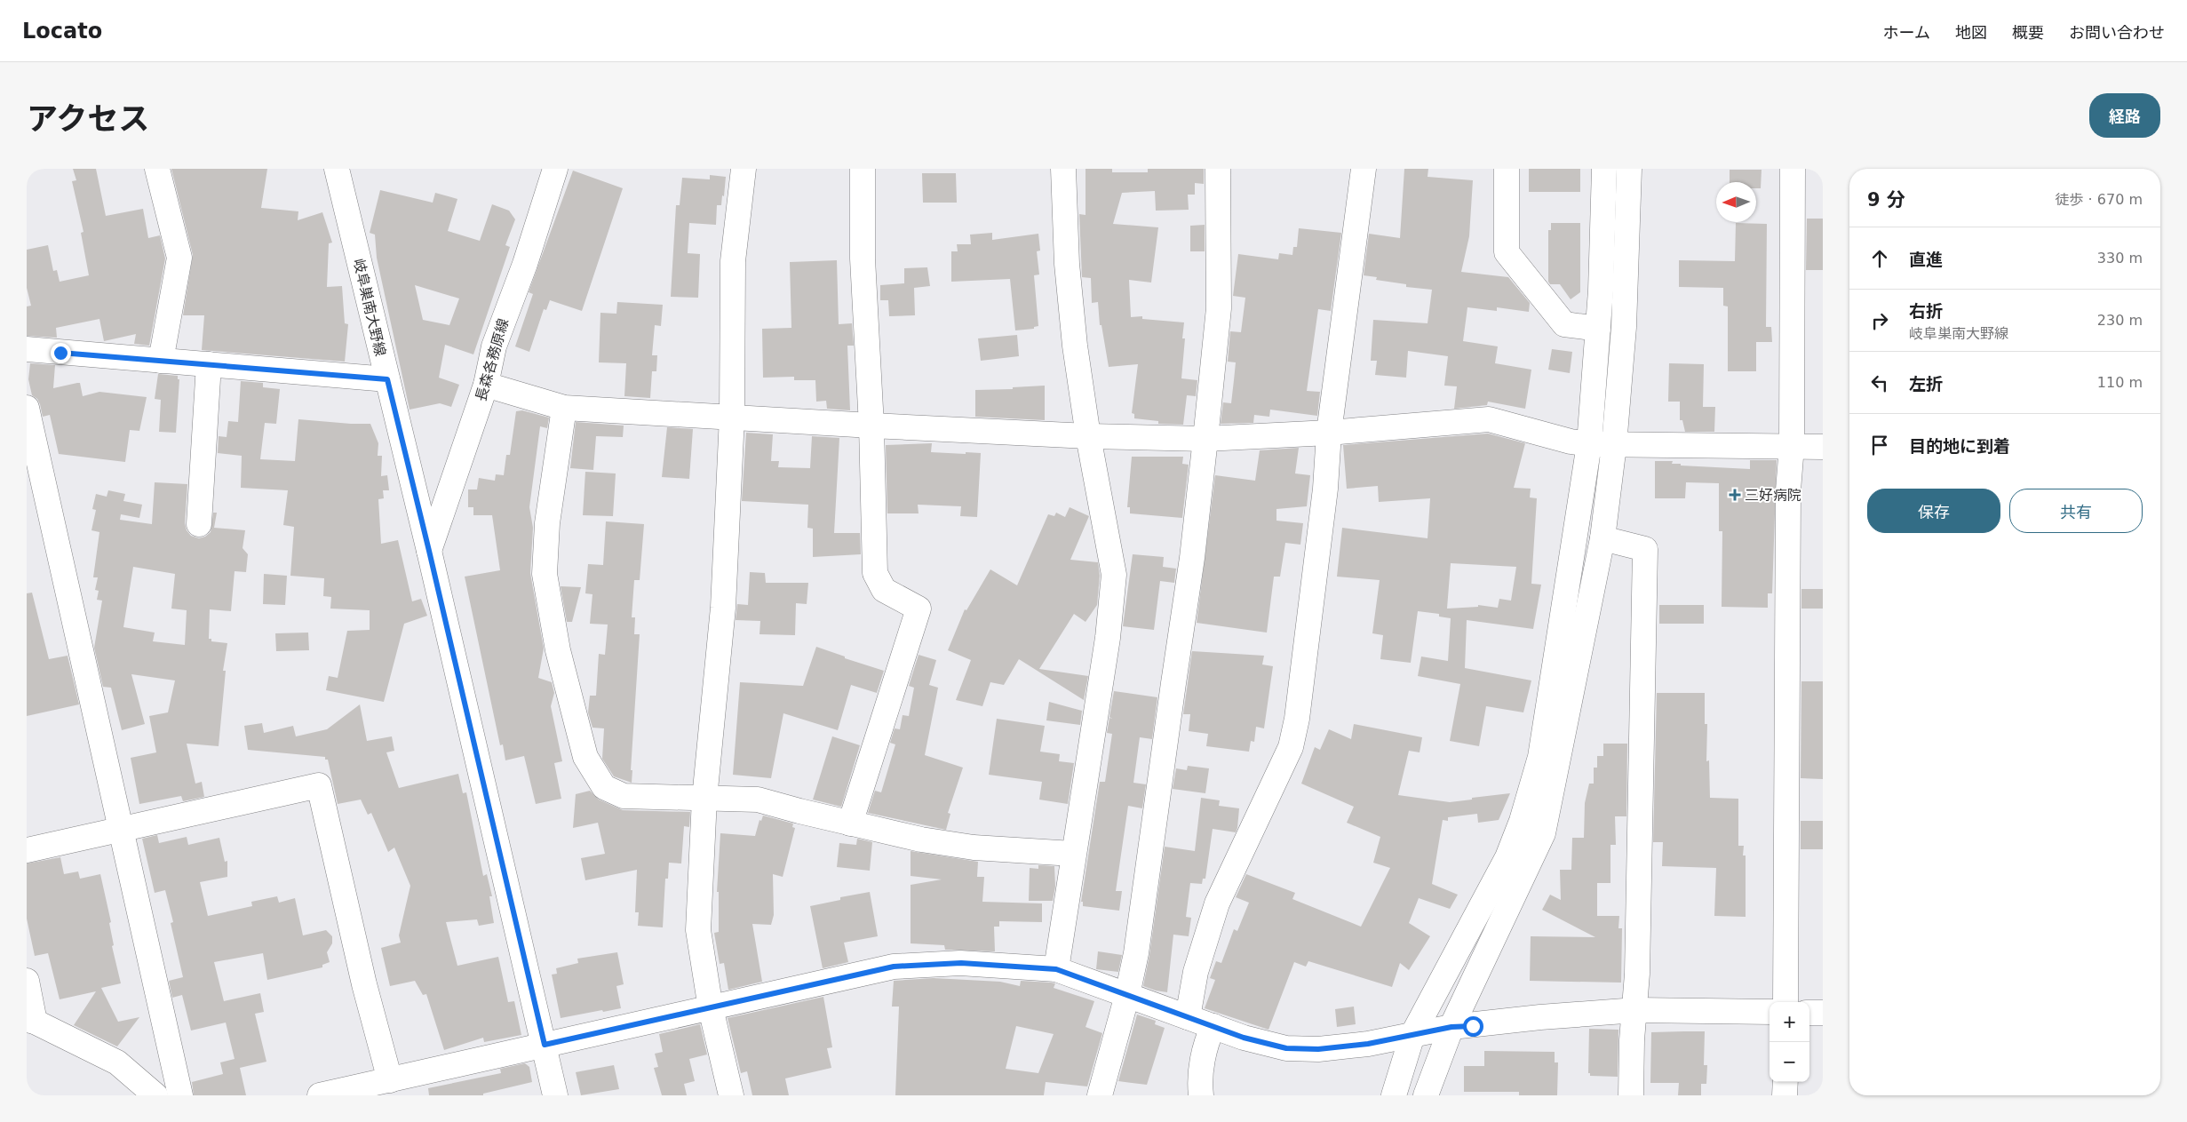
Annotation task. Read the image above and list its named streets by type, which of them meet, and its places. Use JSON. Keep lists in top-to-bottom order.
{
  "streets": {
    "street": ["岐阜巣南大野線", "長森各務原線"]
  },
  "crossings": [
    ["岐阜巣南大野線", "長森各務原線"]
  ],
  "places": {
    "health": ["三好病院"]
  },
  "north": "left",
  "page": {
    "header": "Locato",
    "nav": [
      "ホーム",
      "地図",
      "概要",
      "お問い合わせ"
    ],
    "title": "アクセス",
    "buttons": [
      "経路",
      ["保存", "共有"]
    ],
    "heading": ["9 分", "徒歩 · 670 m"],
    "list": [
      ["直進", "330 m"],
      ["右折", "岐阜巣南大野線", "230 m"],
      ["左折", "110 m"],
      "目的地に到着"
    ],
    "map_buttons": ["+", "−"]
  }
}
